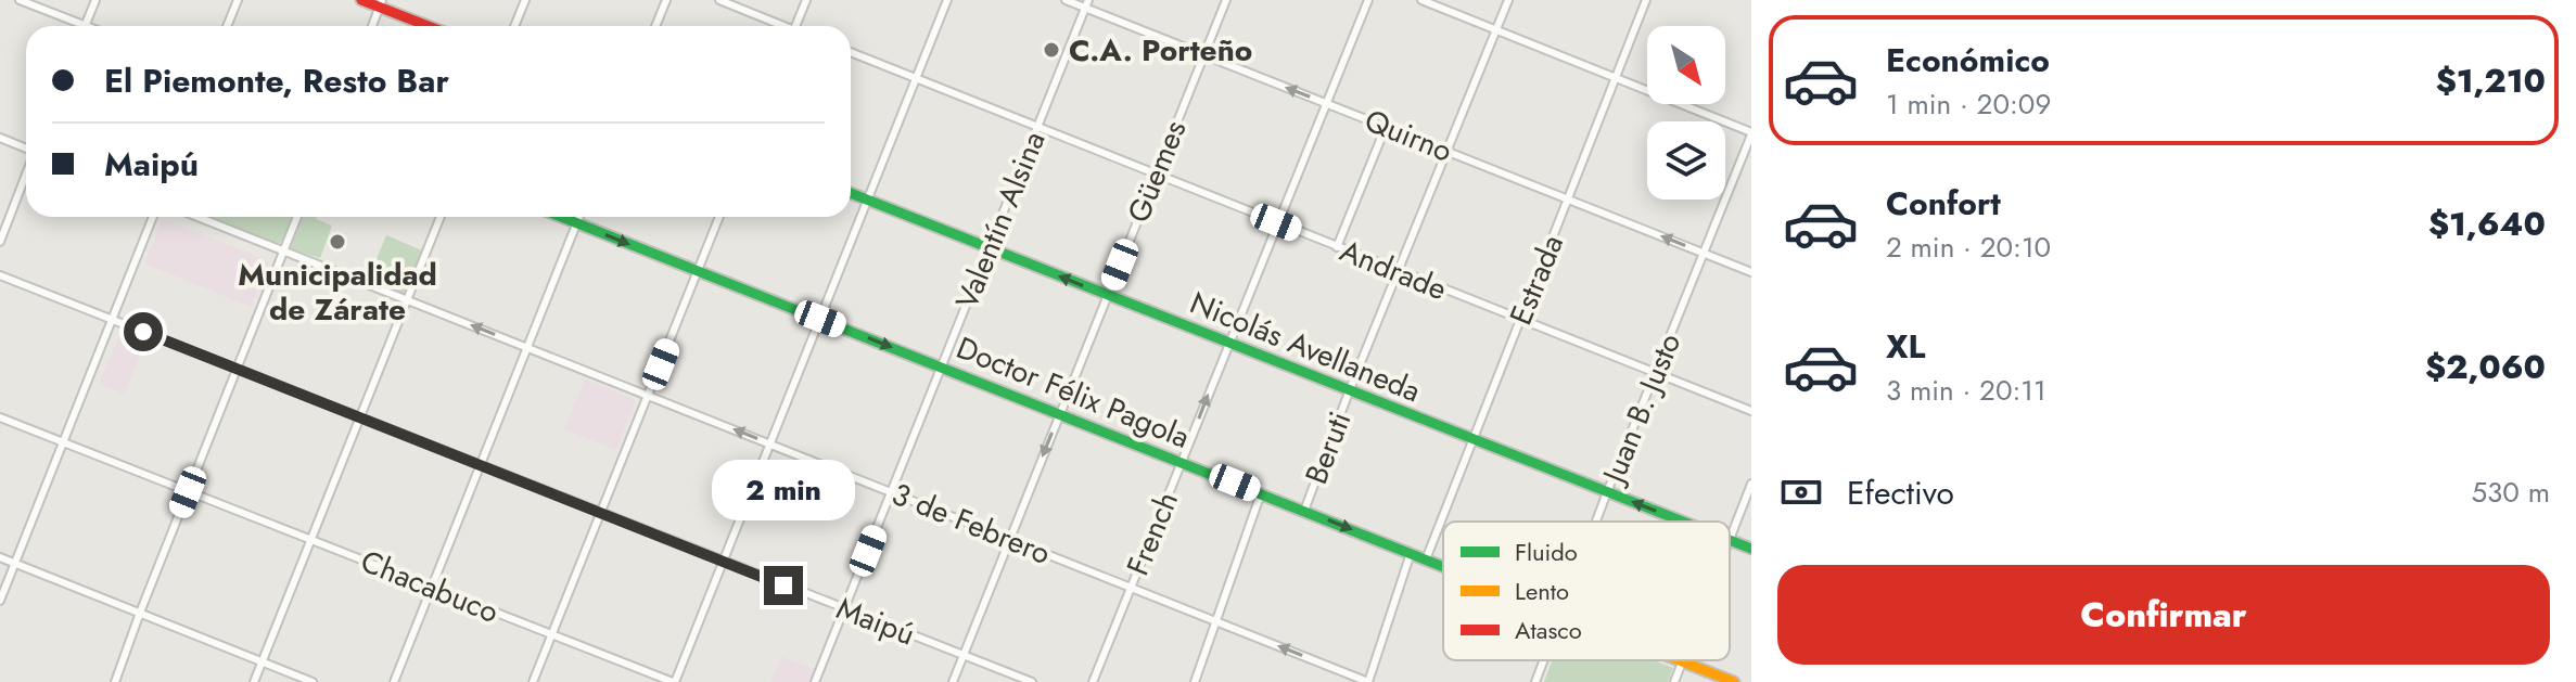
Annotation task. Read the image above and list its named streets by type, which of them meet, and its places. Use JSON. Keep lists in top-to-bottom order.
{
  "streets": {
    "street": [
      "Quirno",
      "Güemes",
      "Valentín Alsina",
      "Andrade",
      "Estrada",
      "Nicolás Avellaneda",
      "Doctor Félix Pagola",
      "Juan B. Justo",
      "Beruti",
      "3 de Febrero",
      "French",
      "Chacabuco",
      "Maipú"
    ]
  },
  "crossings": [
    ["Quirno", "Güemes"],
    ["Quirno", "Valentín Alsina"],
    ["Quirno", "Estrada"],
    ["Quirno", "Juan B. Justo"],
    ["Quirno", "Beruti"],
    ["Quirno", "French"],
    ["Güemes", "Andrade"],
    ["Güemes", "Nicolás Avellaneda"],
    ["Güemes", "Doctor Félix Pagola"],
    ["Güemes", "3 de Febrero"],
    ["Güemes", "Maipú"],
    ["Valentín Alsina", "Andrade"],
    ["Valentín Alsina", "Nicolás Avellaneda"],
    ["Valentín Alsina", "Doctor Félix Pagola"],
    ["Valentín Alsina", "3 de Febrero"],
    ["Valentín Alsina", "Maipú"],
    ["Andrade", "Estrada"],
    ["Andrade", "Juan B. Justo"],
    ["Andrade", "Beruti"],
    ["Andrade", "French"],
    ["Estrada", "Nicolás Avellaneda"],
    ["Estrada", "Doctor Félix Pagola"],
    ["Nicolás Avellaneda", "Juan B. Justo"],
    ["Nicolás Avellaneda", "Beruti"],
    ["Nicolás Avellaneda", "French"],
    ["Doctor Félix Pagola", "Beruti"],
    ["Doctor Félix Pagola", "French"],
    ["Beruti", "3 de Febrero"],
    ["3 de Febrero", "French"]
  ],
  "one_way": ["Quirno", "Doctor Félix Pagola"],
  "places": ["C.A. Porteño", "Municipalidad de Zárate"],
  "legend": ["Fluido", "Lento", "Atasco"],
  "north": "bottom right",
  "page": {
    "list": [
      {
        "name": "Económico",
        "note": "1 min · 20:09",
        "value": "$1,210"
      },
      {
        "name": "Confort",
        "note": "2 min · 20:10",
        "value": "$1,640"
      },
      {
        "name": "XL",
        "note": "3 min · 20:11",
        "value": "$2,060"
      }
    ],
    "banner": ["El Piemonte, Resto Bar", "Maipú"],
    "pay": ["Efectivo", "530 m"],
    "bubble": "2 min",
    "buttons": "Confirmar"
  }
}
